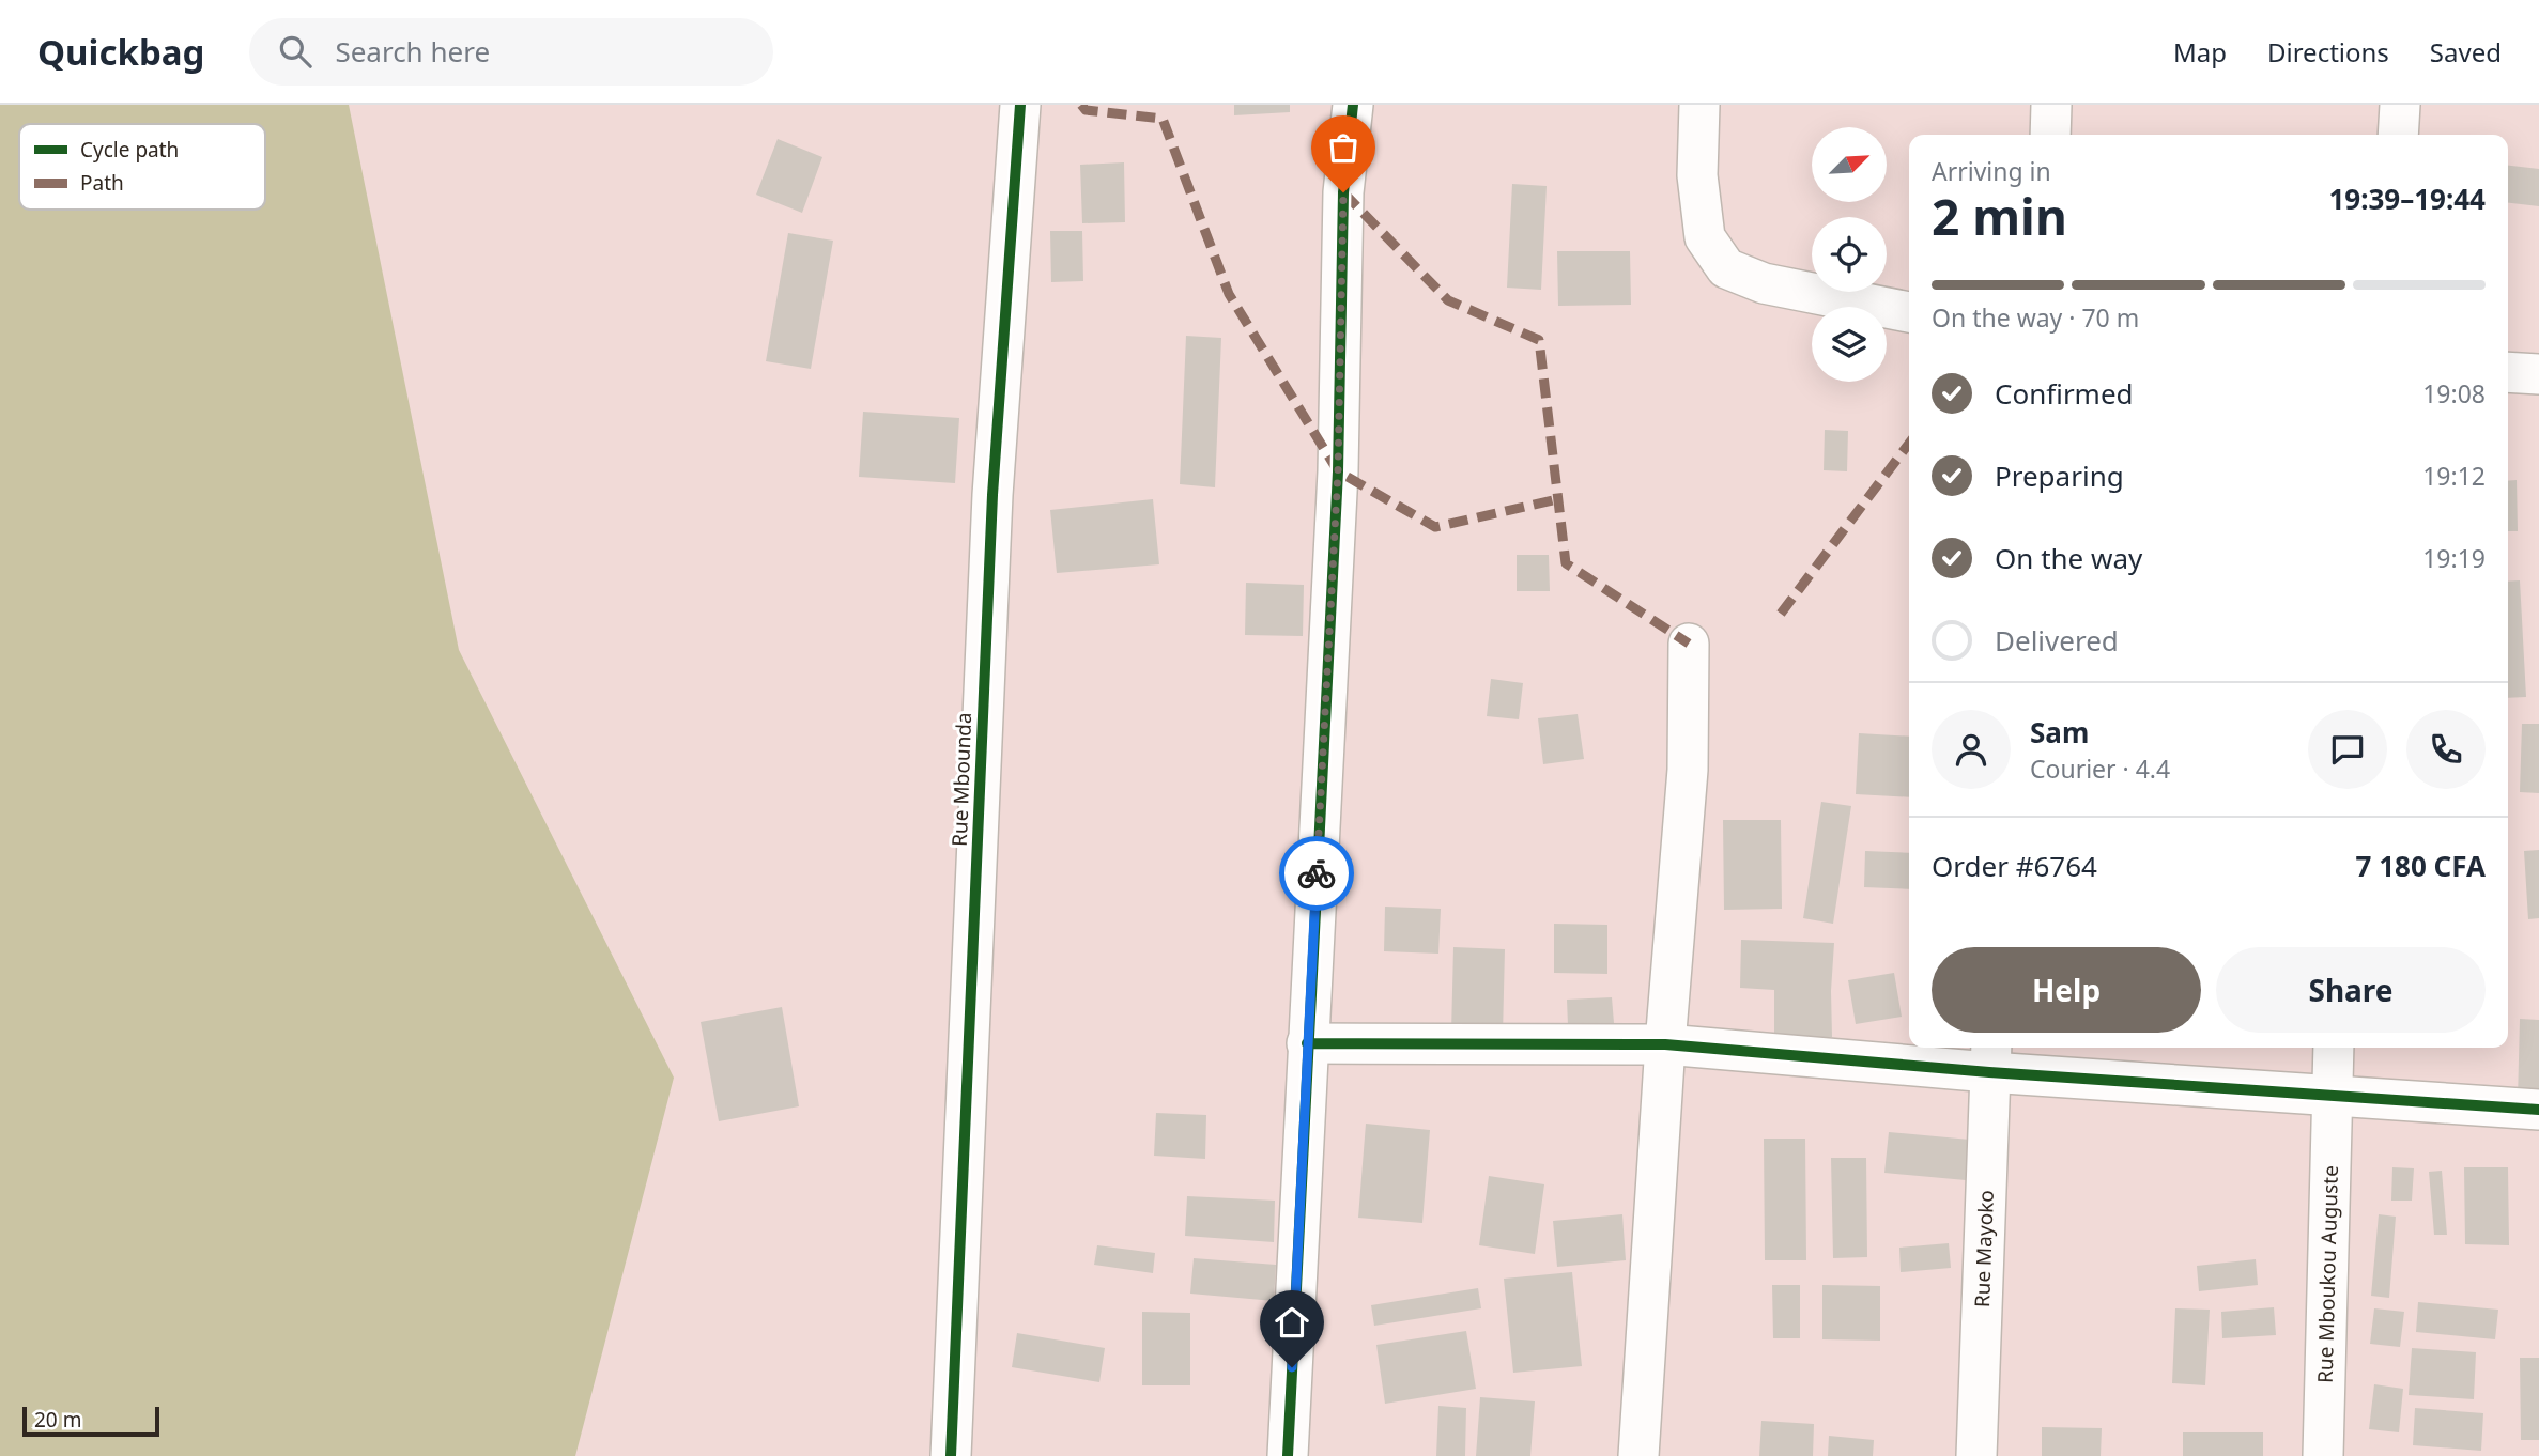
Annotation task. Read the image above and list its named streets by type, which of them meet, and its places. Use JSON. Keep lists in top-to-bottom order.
{
  "streets": {
    "street": ["Rue Mbounda", "Rue Mayoko", "Rue Mboukou Auguste"]
  },
  "legend": ["Cycle path", "Path"],
  "scale_bar": "20 m",
  "north": "top right",
  "page": {
    "header": "Quickbag",
    "search": "Search here",
    "nav": ["Map", "Directions", "Saved"],
    "heading": ["2 min", "Arriving in", "19:39–19:44"],
    "panel": [
      "Sam",
      "Courier · 4.4",
      "Order #6764",
      "7 180 CFA"
    ],
    "bar": "On the way · 70 m",
    "list": [
      ["Confirmed", "19:08"],
      ["Preparing", "19:12"],
      ["On the way", "19:19"],
      "Delivered"
    ],
    "buttons": ["Help", "Share"],
    "scale": "20 m"
  }
}
